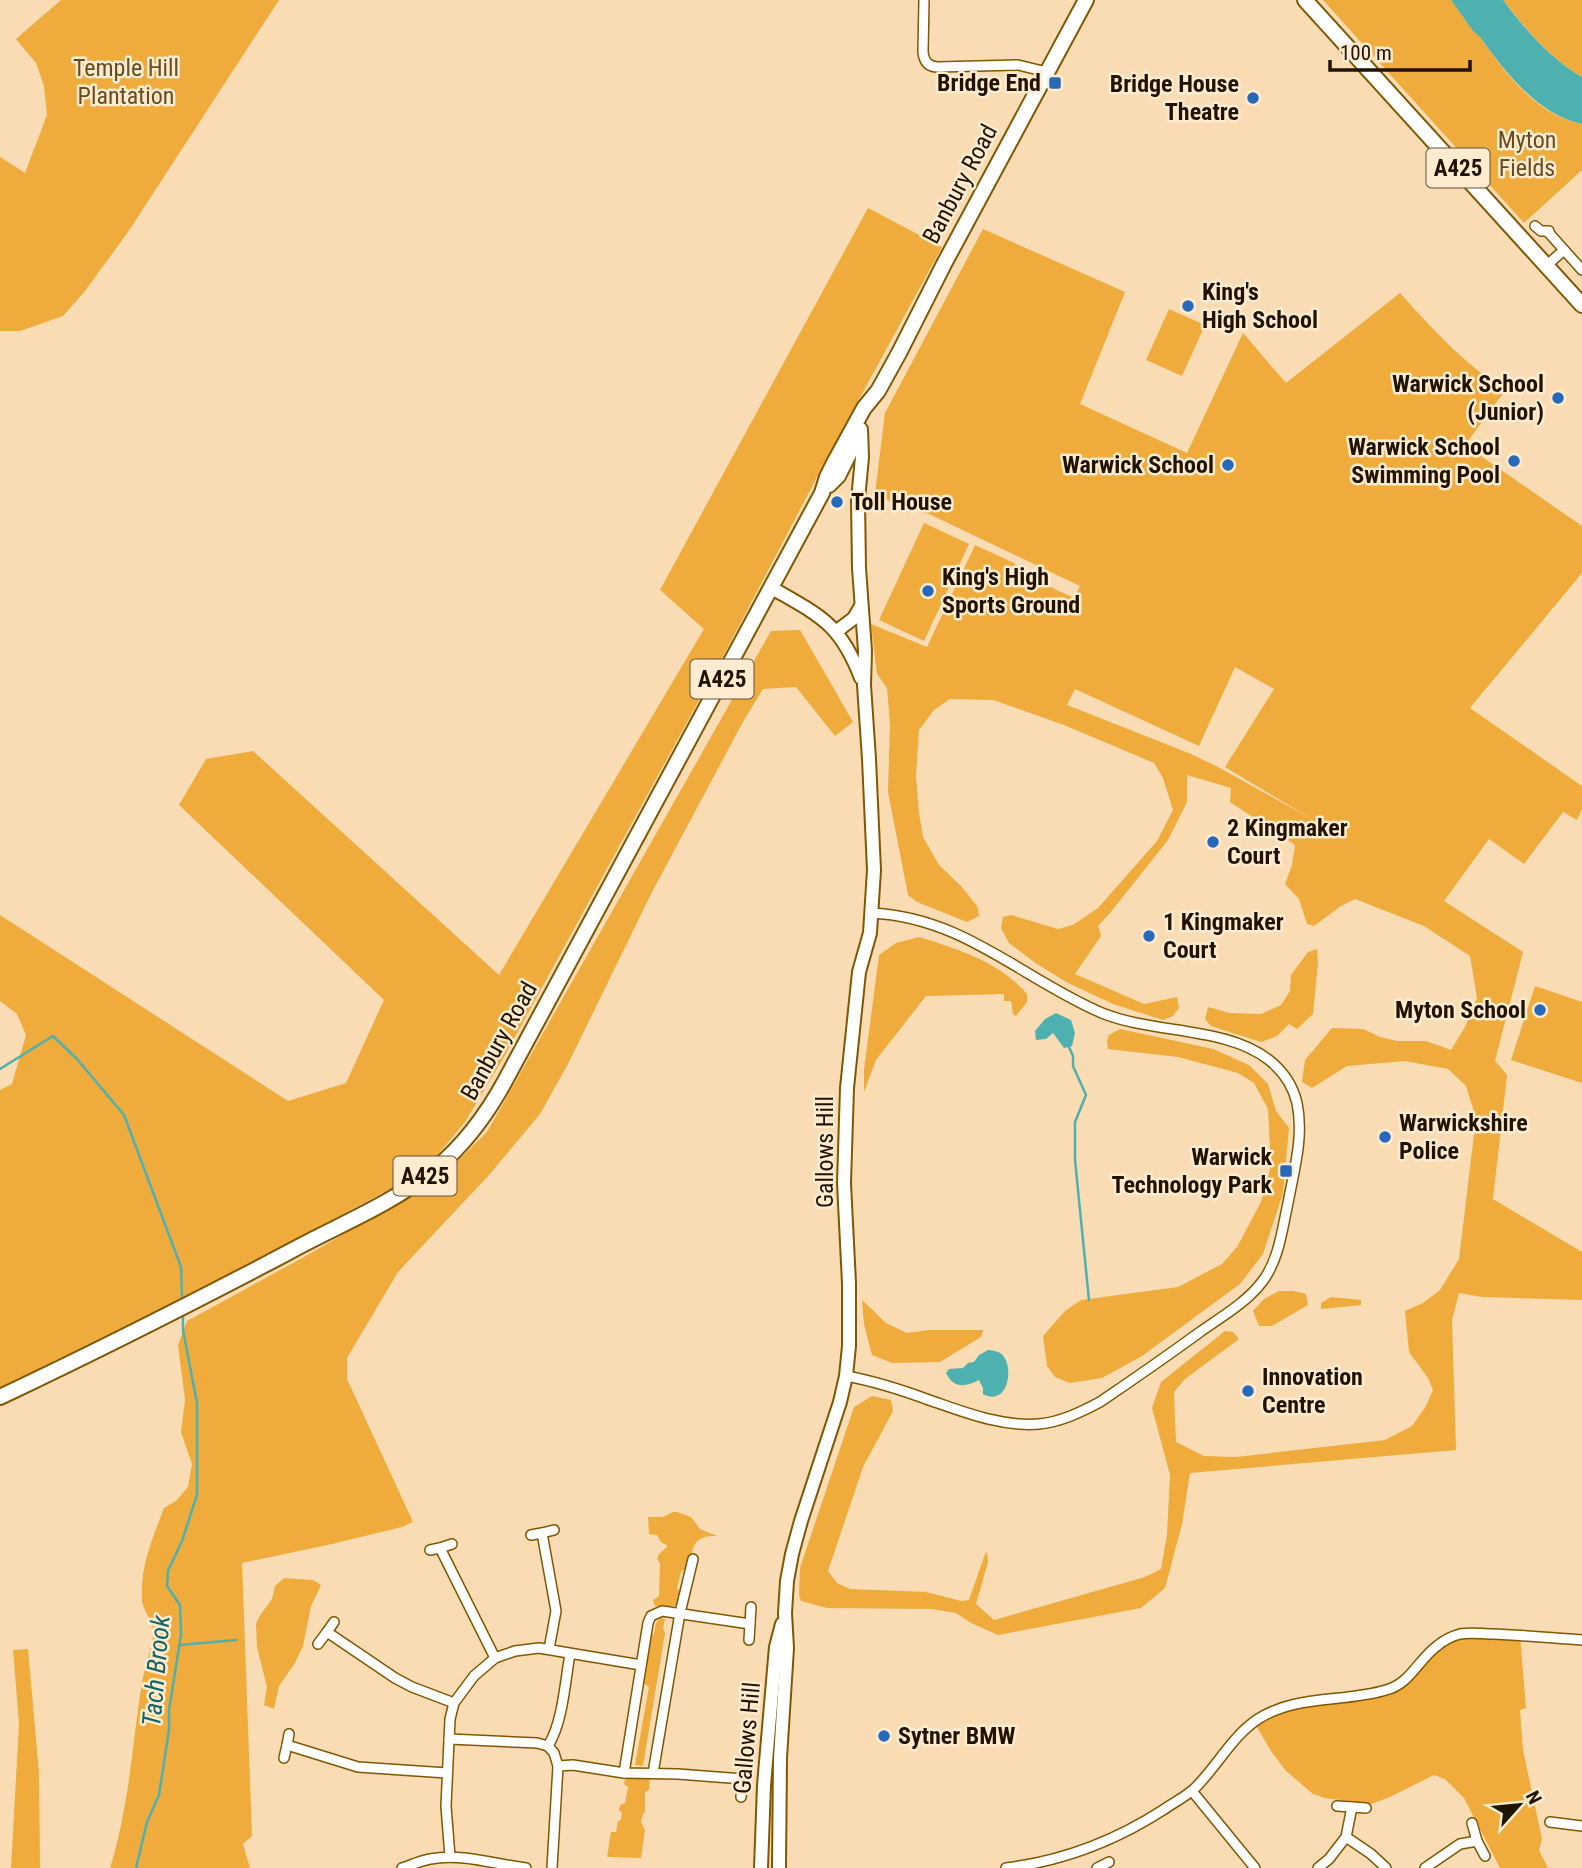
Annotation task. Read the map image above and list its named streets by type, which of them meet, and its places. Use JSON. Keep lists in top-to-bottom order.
{
  "streets": {
    "main road": ["A425", "Banbury Road"],
    "street": ["Gallows Hill"]
  },
  "crossings": [
    ["Banbury Road", "Gallows Hill"]
  ],
  "water": ["Tach Brook"],
  "parks": ["Temple Hill Plantation", "Myton Fields"],
  "places": {
    "transit": ["Bridge End", "Warwick Technology Park"],
    "other": [
      "Bridge House Theatre",
      "King's High School",
      "Warwick School (Junior)",
      "Warwick School Swimming Pool",
      "Warwick School",
      "Toll House",
      "King's High Sports Ground",
      "2 Kingmaker Court",
      "1 Kingmaker Court",
      "Myton School",
      "Warwickshire Police",
      "Innovation Centre",
      "Sytner BMW"
    ]
  },
  "scale_bar": "100 m",
  "north": "top right"
}
